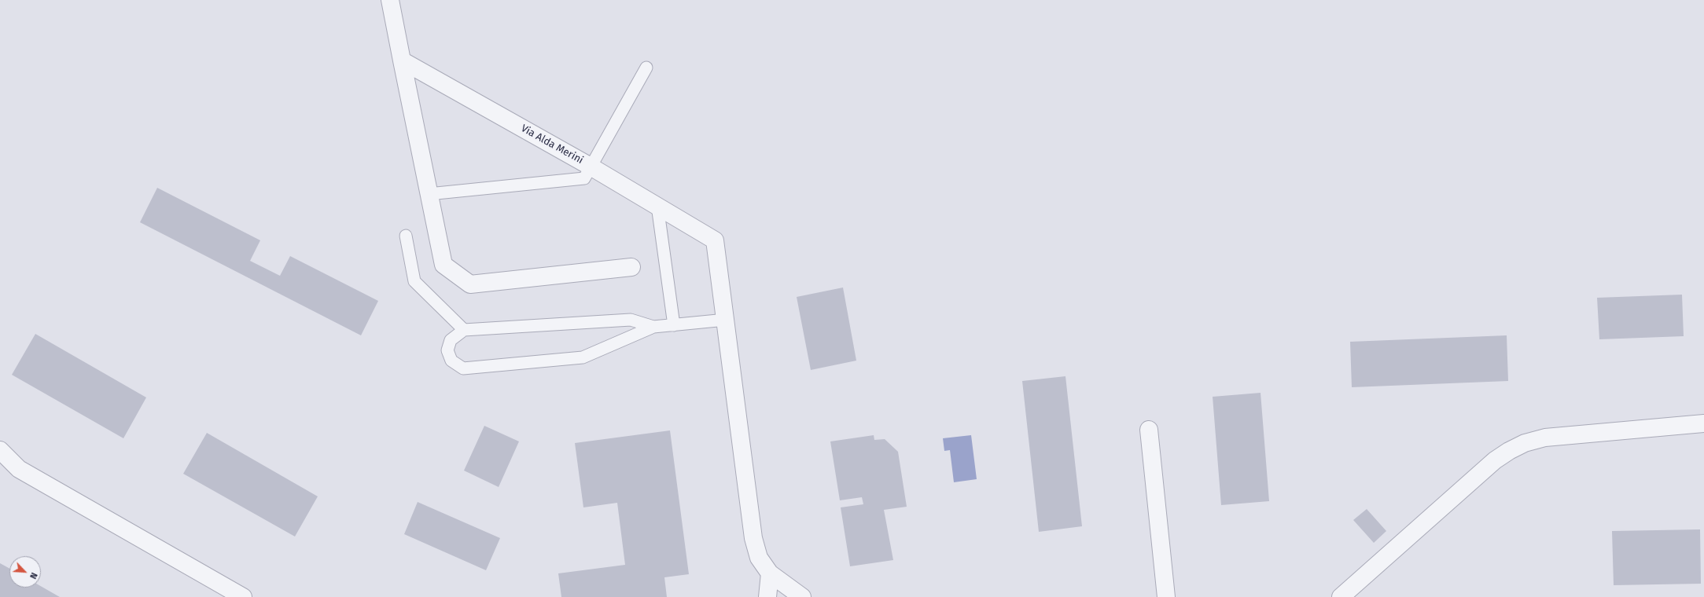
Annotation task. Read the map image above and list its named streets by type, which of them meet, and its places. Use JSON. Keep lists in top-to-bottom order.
{
  "streets": {
    "street": ["Via Alda Merini"]
  },
  "north": "bottom right"
}
